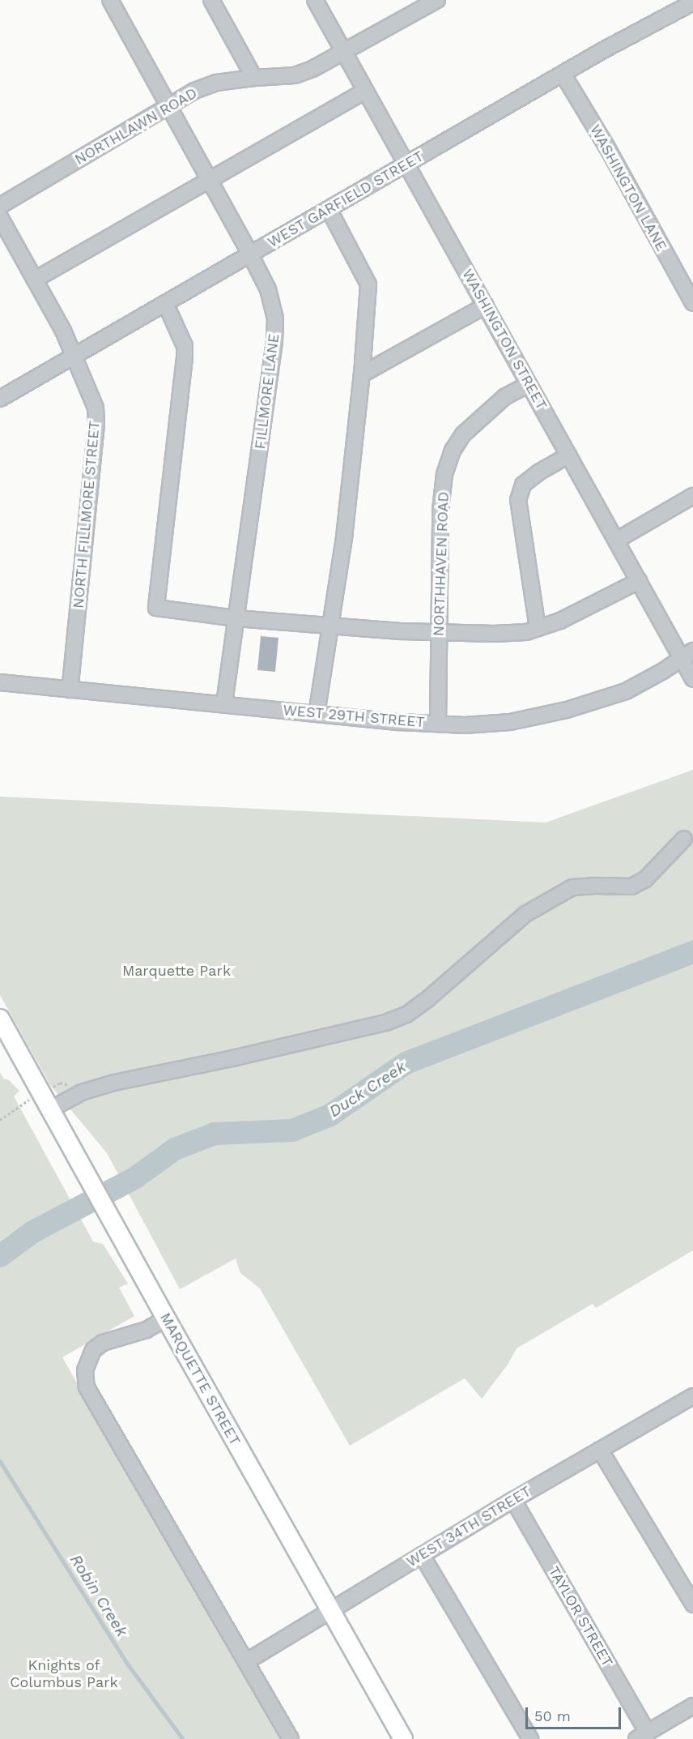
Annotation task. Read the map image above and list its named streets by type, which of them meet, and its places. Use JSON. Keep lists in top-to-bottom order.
{
  "streets": {
    "main road": ["MARQUETTE STREET"],
    "street": [
      "NORTHLAWN ROAD",
      "WASHINGTON LANE",
      "WEST GARFIELD STREET",
      "WASHINGTON STREET",
      "FILLMORE LANE",
      "NORTH FILLMORE STREET",
      "NORTHHAVEN ROAD",
      "WEST 29TH STREET",
      "WEST 34TH STREET",
      "TAYLOR STREET"
    ]
  },
  "crossings": [
    ["NORTHLAWN ROAD", "WASHINGTON STREET"],
    ["NORTHLAWN ROAD", "FILLMORE LANE"],
    ["WASHINGTON LANE", "WEST GARFIELD STREET"],
    ["WEST GARFIELD STREET", "WASHINGTON STREET"],
    ["WEST GARFIELD STREET", "FILLMORE LANE"],
    ["WEST GARFIELD STREET", "NORTH FILLMORE STREET"],
    ["WASHINGTON STREET", "NORTHHAVEN ROAD"],
    ["WASHINGTON STREET", "WEST 29TH STREET"],
    ["FILLMORE LANE", "WEST 29TH STREET"],
    ["NORTH FILLMORE STREET", "WEST 29TH STREET"],
    ["NORTHHAVEN ROAD", "WEST 29TH STREET"],
    ["MARQUETTE STREET", "WEST 34TH STREET"],
    ["WEST 34TH STREET", "TAYLOR STREET"]
  ],
  "water": ["Duck Creek", "Robin Creek"],
  "parks": ["Marquette Park", "Knights of Columbus Park"],
  "scale_bar": "50 m"
}
